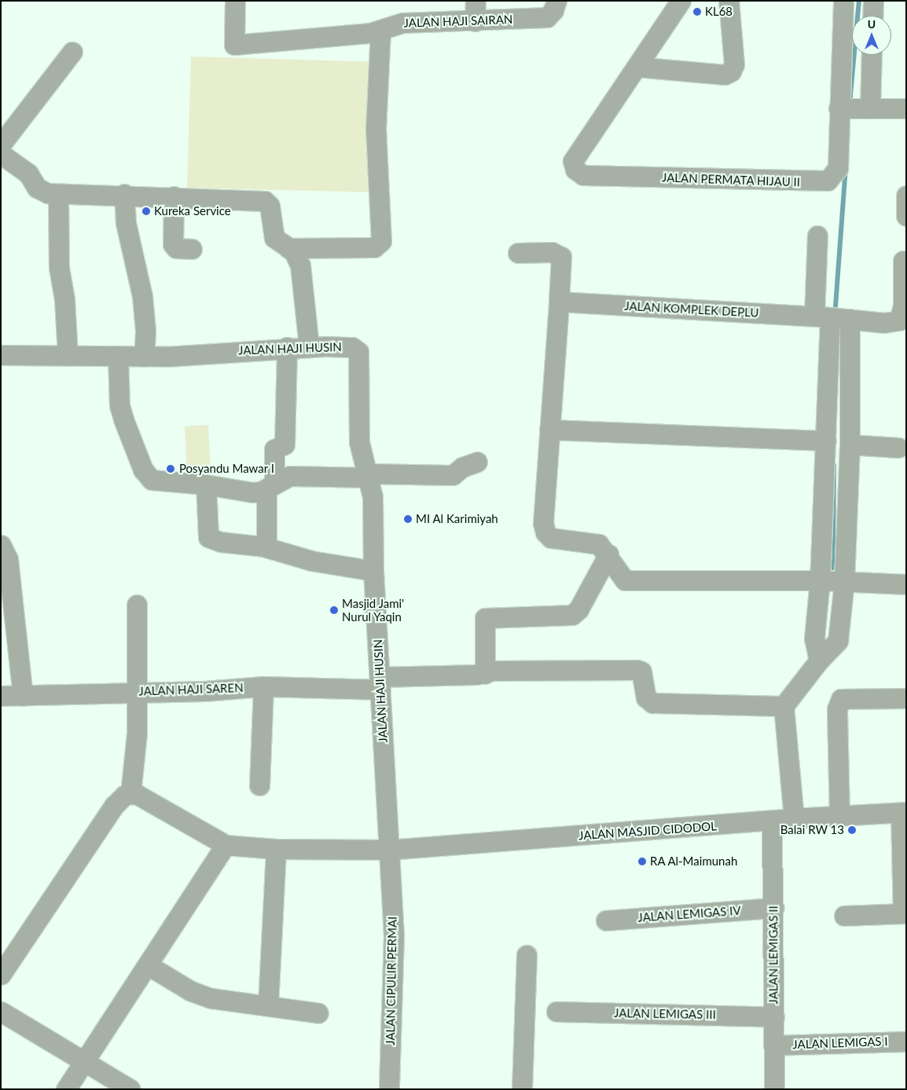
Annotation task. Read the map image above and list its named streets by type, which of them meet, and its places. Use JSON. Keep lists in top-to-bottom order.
{
  "streets": {
    "street": [
      "JALAN HAJI SAIRAN",
      "JALAN PERMATA HIJAU II",
      "JALAN KOMPLEK DEPLU",
      "JALAN HAJI HUSIN",
      "JALAN HAJI SAREN",
      "JALAN MASJID CIDODOL",
      "JALAN LEMIGAS IV",
      "JALAN LEMIGAS II",
      "JALAN CIPULIR PERMAI",
      "JALAN LEMIGAS III",
      "JALAN LEMIGAS I"
    ]
  },
  "crossings": [
    ["JALAN HAJI HUSIN", "JALAN HAJI SAREN"],
    ["JALAN HAJI HUSIN", "JALAN MASJID CIDODOL"],
    ["JALAN HAJI HUSIN", "JALAN CIPULIR PERMAI"],
    ["JALAN MASJID CIDODOL", "JALAN LEMIGAS II"],
    ["JALAN MASJID CIDODOL", "JALAN CIPULIR PERMAI"],
    ["JALAN LEMIGAS IV", "JALAN LEMIGAS II"],
    ["JALAN LEMIGAS II", "JALAN LEMIGAS III"],
    ["JALAN LEMIGAS II", "JALAN LEMIGAS I"]
  ],
  "places": [
    "KL68",
    "Kureka Service",
    "Posyandu Mawar I",
    "MI Al Karimiyah",
    "Masjid Jami' Nurul Yaqin",
    "Balai RW 13",
    "RA Al-Maimunah"
  ],
  "north": "top"
}
